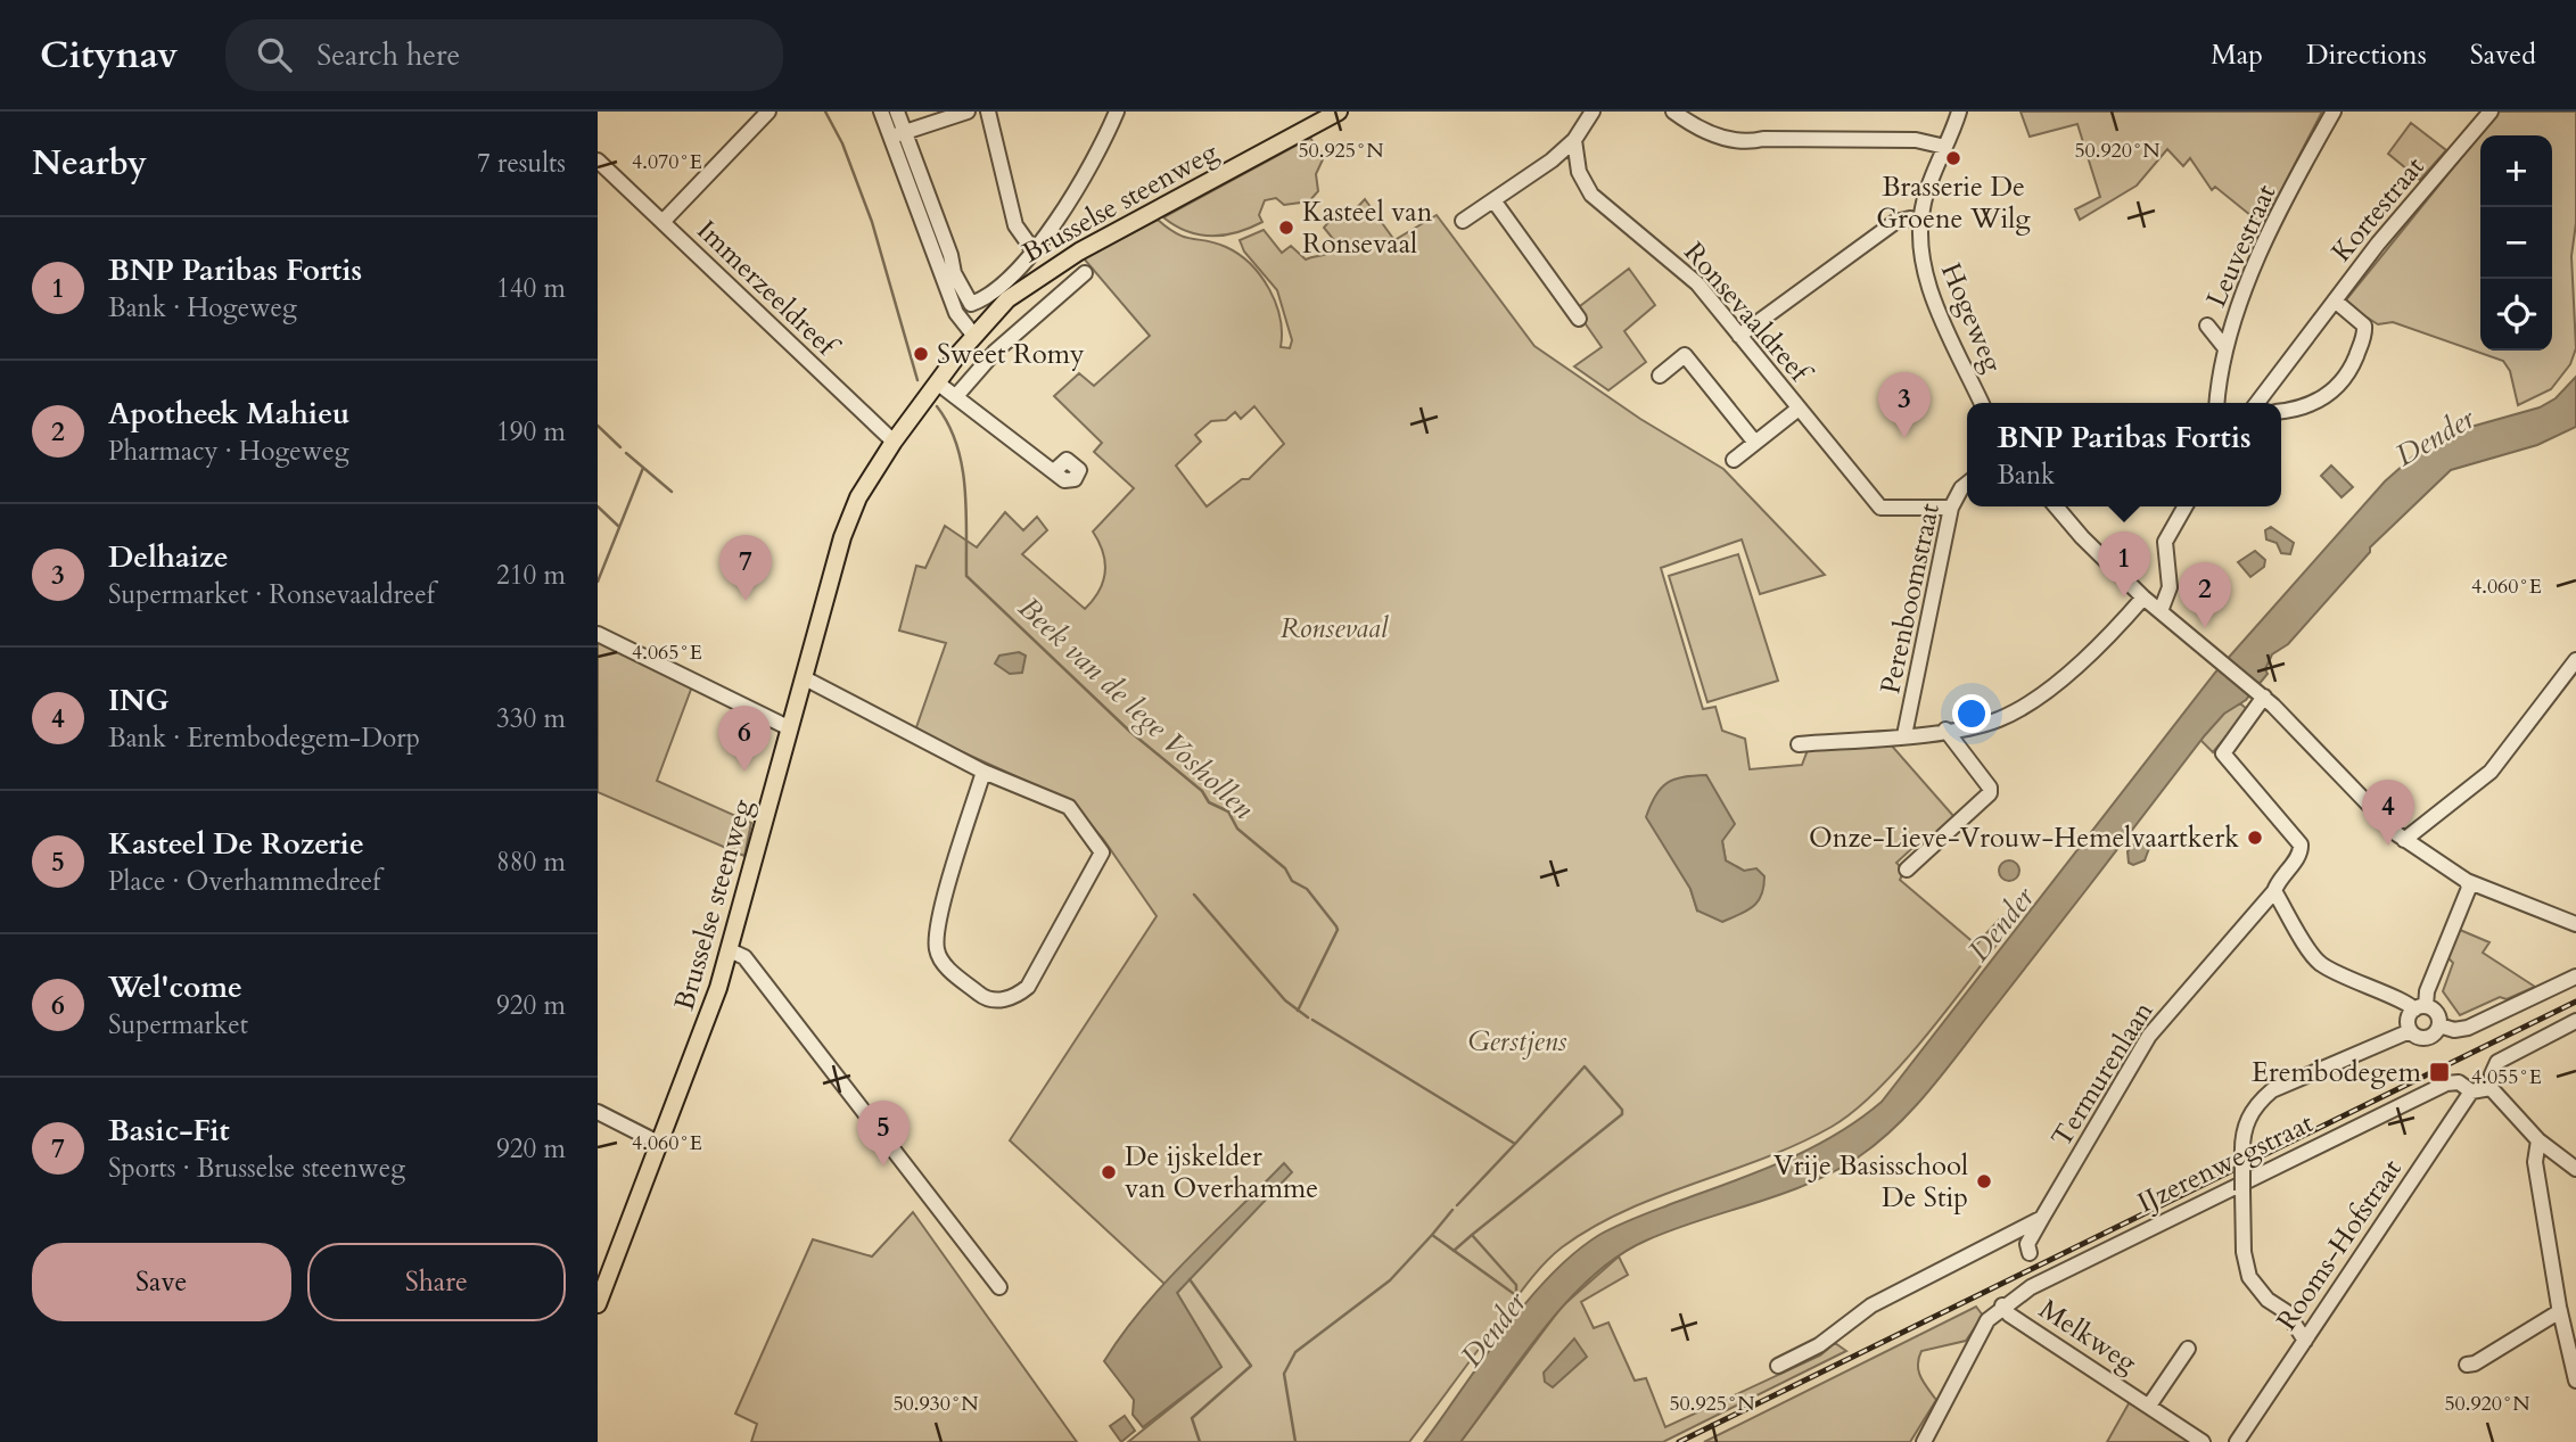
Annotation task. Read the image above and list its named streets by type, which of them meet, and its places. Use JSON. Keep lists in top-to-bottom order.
{
  "streets": {
    "main road": ["Brusselse steenweg"],
    "street": [
      "Kortestraat",
      "Leuvestraat",
      "Immerzeeldreef",
      "Ronsevaaldreef",
      "Hogeweg",
      "Perenboomstraat",
      "Termurenlaan",
      "IJzerenwegstraat",
      "Rooms-Hofstraat",
      "Melkweg"
    ]
  },
  "crossings": [
    ["Brusselse steenweg", "Immerzeeldreef"],
    ["Ronsevaaldreef", "Perenboomstraat"],
    ["IJzerenwegstraat", "Rooms-Hofstraat"],
    ["IJzerenwegstraat", "Melkweg"]
  ],
  "water": ["Dender", "Beek van de lege Voshollen"],
  "parks": ["Ronsevaal", "Gerstjens"],
  "places": {
    "other": [
      "Brasserie De Groene Wilg",
      "Kasteel van Ronsevaal",
      "Sweet Romy",
      "Onze-Lieve-Vrouw-Hemelvaartkerk",
      "De ijskelder van Overhamme",
      "Vrije Basisschool De Stip"
    ],
    "transit": ["Erembodegem"]
  },
  "page": {
    "header": "Citynav",
    "search": "Search here",
    "nav": ["Map", "Directions", "Saved"],
    "heading": ["Nearby", "7 results"],
    "map_buttons": ["+", "−"],
    "list": [
      {
        "mark": "1",
        "name": "BNP Paribas Fortis",
        "note": "Bank · Hogeweg",
        "value": "140 m"
      },
      {
        "mark": "2",
        "name": "Apotheek Mahieu",
        "note": "Pharmacy · Hogeweg",
        "value": "190 m"
      },
      {
        "mark": "3",
        "name": "Delhaize",
        "note": "Supermarket · Ronsevaaldreef",
        "value": "210 m"
      },
      {
        "mark": "4",
        "name": "ING",
        "note": "Bank · Erembodegem-Dorp",
        "value": "330 m"
      },
      {
        "mark": "5",
        "name": "Kasteel De Rozerie",
        "note": "Place · Overhammedreef",
        "value": "880 m"
      },
      {
        "mark": "6",
        "name": "Wel'come",
        "note": "Supermarket",
        "value": "920 m"
      },
      {
        "mark": "7",
        "name": "Basic-Fit",
        "note": "Sports · Brusselse steenweg",
        "value": "920 m"
      }
    ],
    "pins": [
      "3",
      "1",
      "7",
      "2",
      "6",
      "4",
      "5"
    ],
    "popup": ["BNP Paribas Fortis", "Bank"],
    "buttons": ["Save", "Share"]
  },
  "coordinates": [
    "50.925°N",
    "50.920°N",
    "4.070°E",
    "4.060°E",
    "4.065°E",
    "4.055°E",
    "50.930°N"
  ]
}
